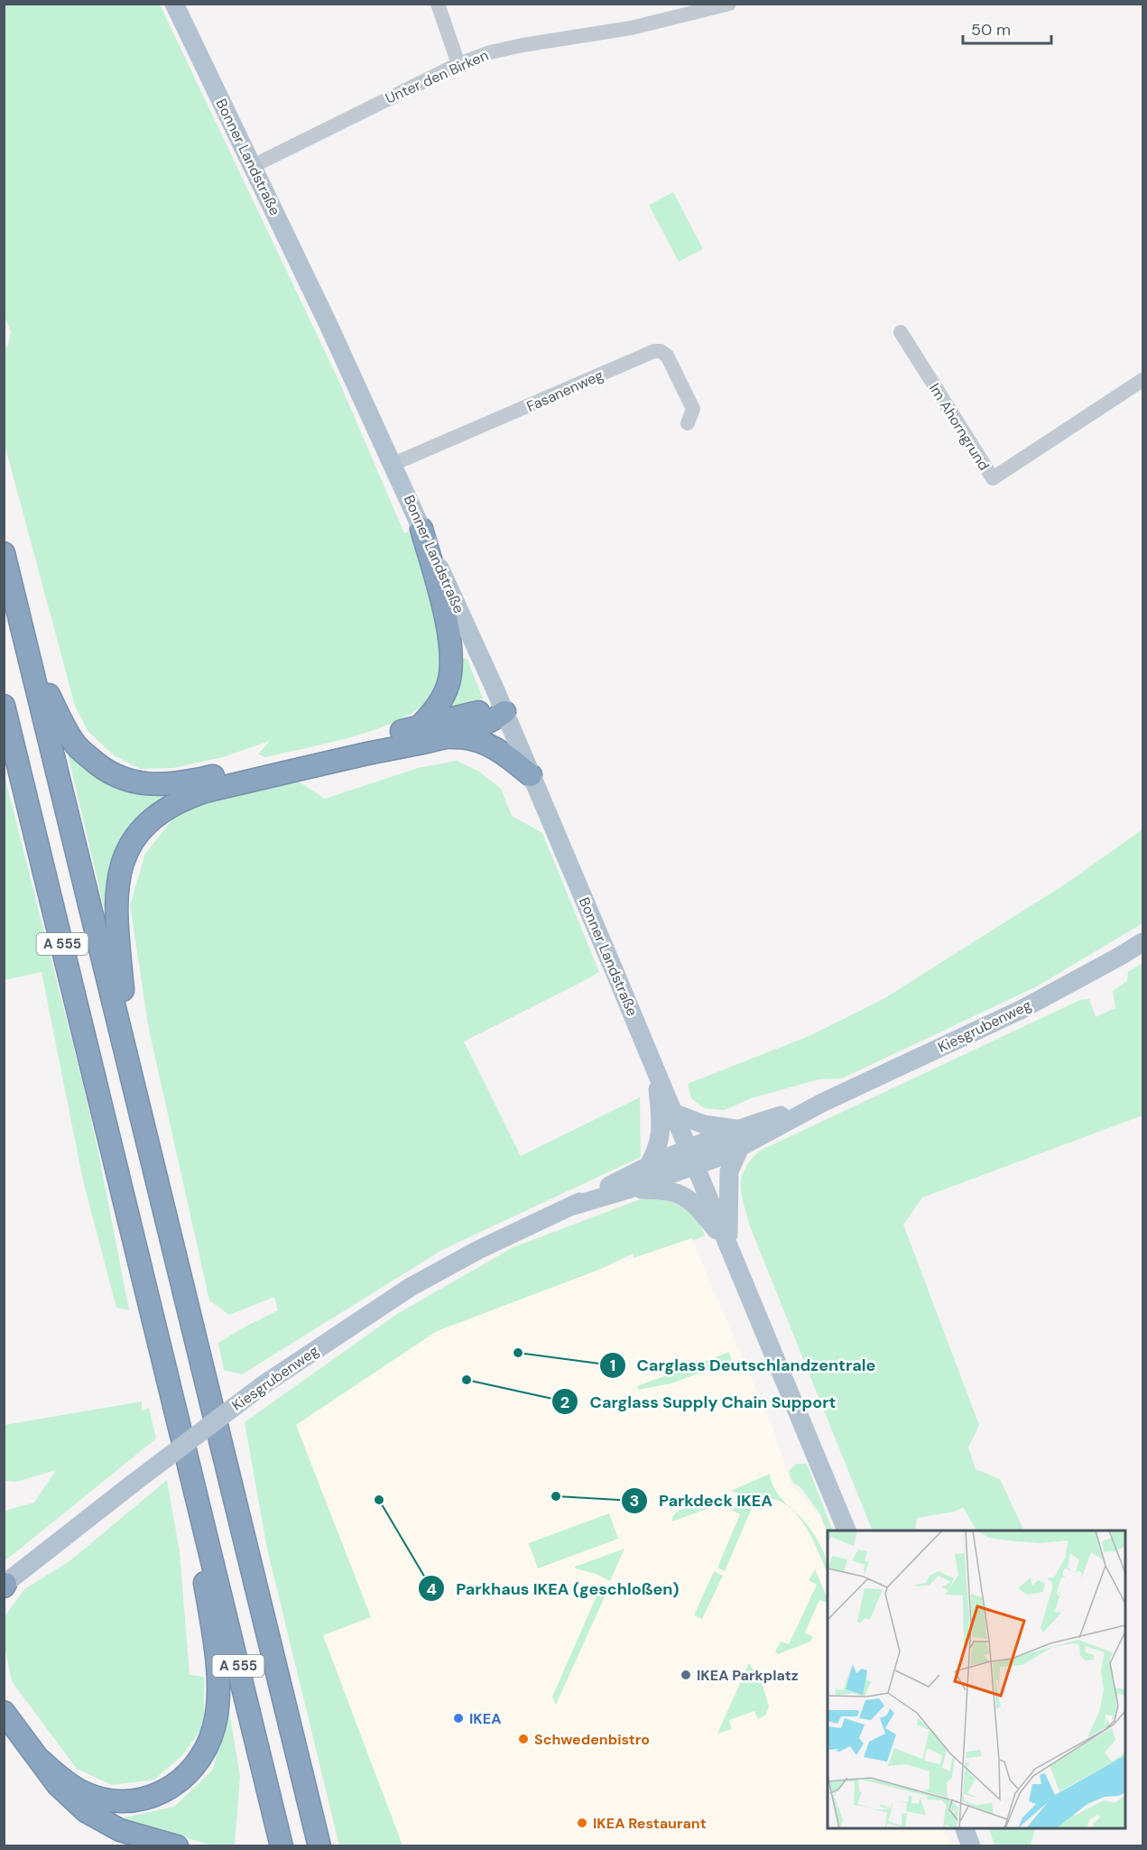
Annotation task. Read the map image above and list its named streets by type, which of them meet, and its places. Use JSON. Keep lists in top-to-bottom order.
{
  "streets": {
    "highway": ["A 555"],
    "main road": ["Bonner Landstraße", "Kiesgrubenweg"],
    "street": ["Unter den Birken", "Fasanenweg", "Im Ahorngrund"]
  },
  "crossings": [
    ["Unter den Birken", "Bonner Landstraße"],
    ["Bonner Landstraße", "Fasanenweg"],
    ["Bonner Landstraße", "Kiesgrubenweg"]
  ],
  "places": [
    "Carglass Deutschlandzentrale",
    "Carglass Supply Chain Support",
    "Parkdeck IKEA",
    "Parkhaus IKEA (geschloßen)",
    "IKEA Parkplatz",
    "IKEA",
    "Schwedenbistro",
    "IKEA Restaurant"
  ],
  "scale_bar": "50 m"
}
